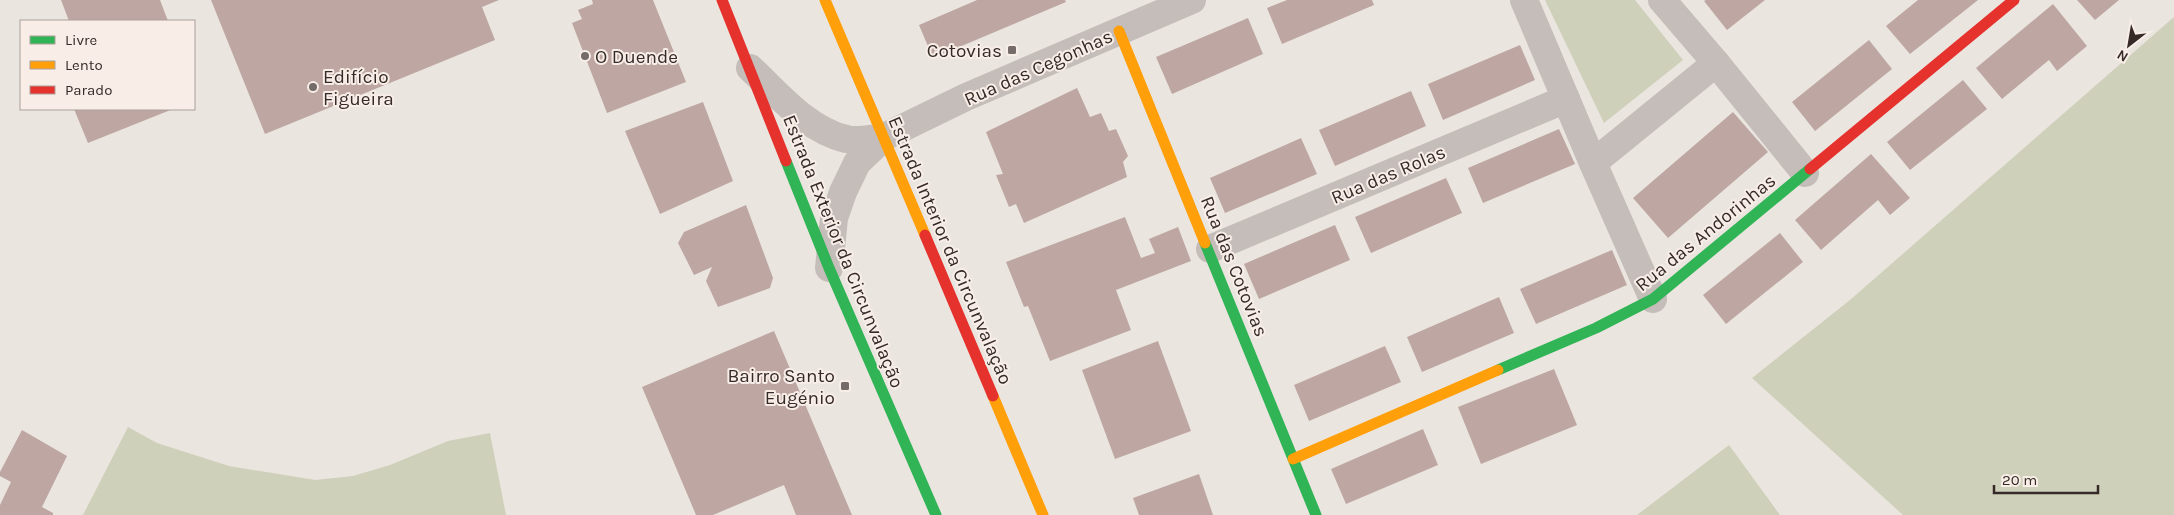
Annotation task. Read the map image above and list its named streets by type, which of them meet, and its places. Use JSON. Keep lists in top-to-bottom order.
{
  "streets": {
    "street": [
      "Rua das Cegonhas",
      "Rua das Rolas",
      "Rua das Andorinhas",
      "Estrada Interior da Circunvalação",
      "Estrada Exterior da Circunvalação",
      "Rua das Cotovias"
    ]
  },
  "crossings": [
    ["Rua das Cegonhas", "Estrada Interior da Circunvalação"],
    ["Rua das Cegonhas", "Rua das Cotovias"],
    ["Rua das Rolas", "Rua das Cotovias"],
    ["Rua das Andorinhas", "Rua das Cotovias"]
  ],
  "places": {
    "transit": ["Cotovias", "Bairro Santo Eugénio"],
    "other": ["O Duende", "Edifício Figueira"]
  },
  "legend": ["Livre", "Lento", "Parado"],
  "scale_bar": "20 m",
  "north": "bottom left"
}
